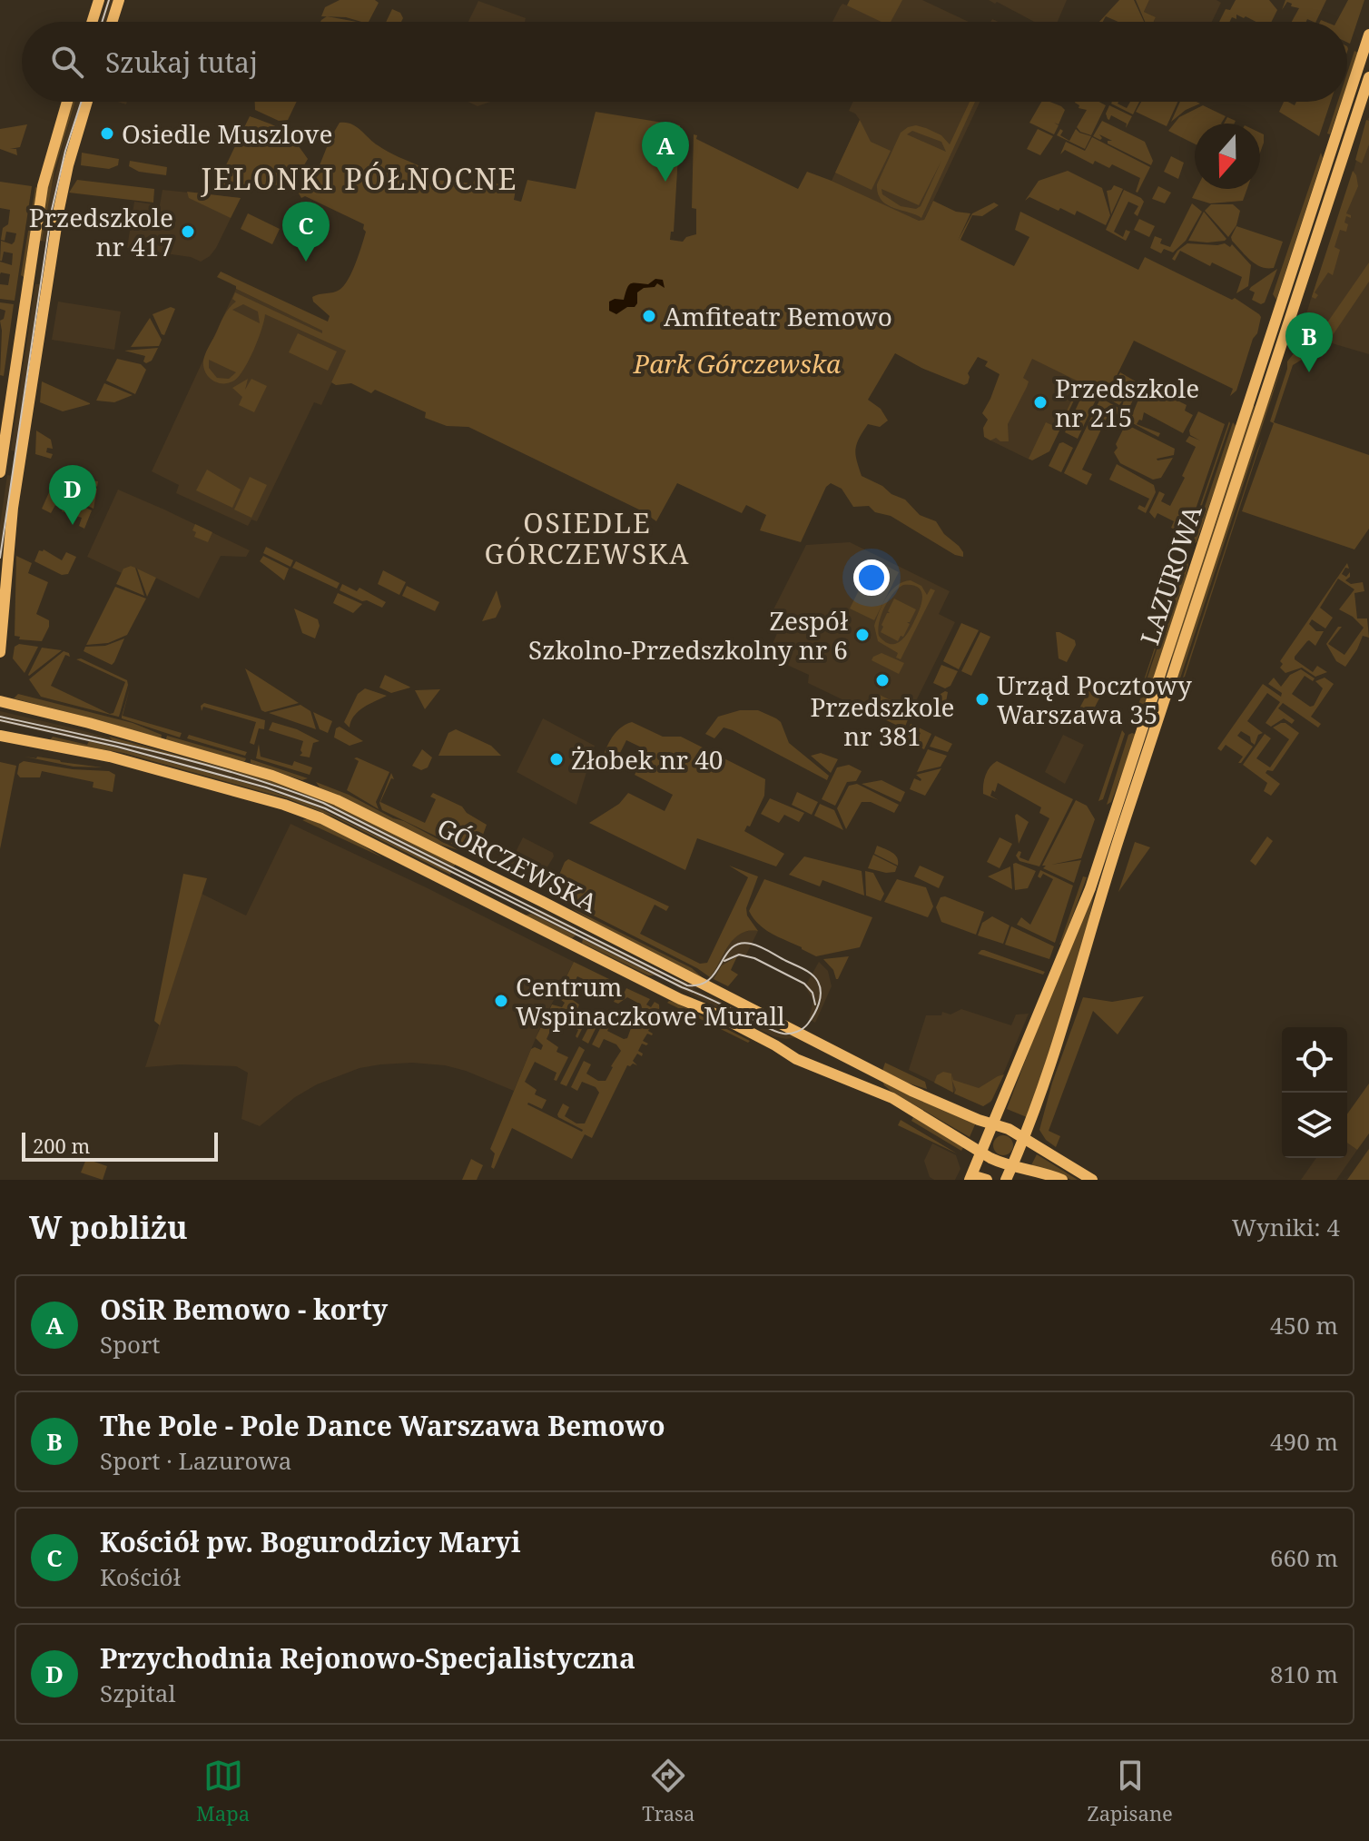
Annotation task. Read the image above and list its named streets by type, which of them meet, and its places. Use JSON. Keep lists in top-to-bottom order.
{
  "streets": {
    "main road": ["LAZUROWA", "GÓRCZEWSKA"]
  },
  "crossings": [
    ["LAZUROWA", "GÓRCZEWSKA"]
  ],
  "districts": ["JELONKI PÓŁNOCNE", "OSIEDLE GÓRCZEWSKA"],
  "parks": ["Park Górczewska"],
  "places": [
    "Osiedle Muszlove",
    "Przedszkole nr 417",
    "Amfiteatr Bemowo",
    "Przedszkole nr 215",
    "Zespół Szkolno-Przedszkolny nr 6",
    "Przedszkole nr 381",
    "Urząd Pocztowy Warszawa 35",
    "Żłobek nr 40",
    "Centrum Wspinaczkowe Murall"
  ],
  "scale_bar": "200 m",
  "north": "bottom",
  "page": {
    "search": "Szukaj tutaj",
    "pins": [
      "A",
      "C",
      "B",
      "D"
    ],
    "scale": "200 m",
    "heading": ["W pobliżu", "Wyniki: 4"],
    "list": [
      {
        "mark": "A",
        "name": "OSiR Bemowo - korty",
        "note": "Sport",
        "value": "450 m"
      },
      {
        "mark": "B",
        "name": "The Pole - Pole Dance Warszawa Bemowo",
        "note": "Sport · Lazurowa",
        "value": "490 m"
      },
      {
        "mark": "C",
        "name": "Kościół pw. Bogurodzicy Maryi",
        "note": "Kościół",
        "value": "660 m"
      },
      {
        "mark": "D",
        "name": "Przychodnia Rejonowo-Specjalistyczna",
        "note": "Szpital",
        "value": "810 m"
      }
    ],
    "nav": ["Mapa", "Trasa", "Zapisane"]
  }
}
